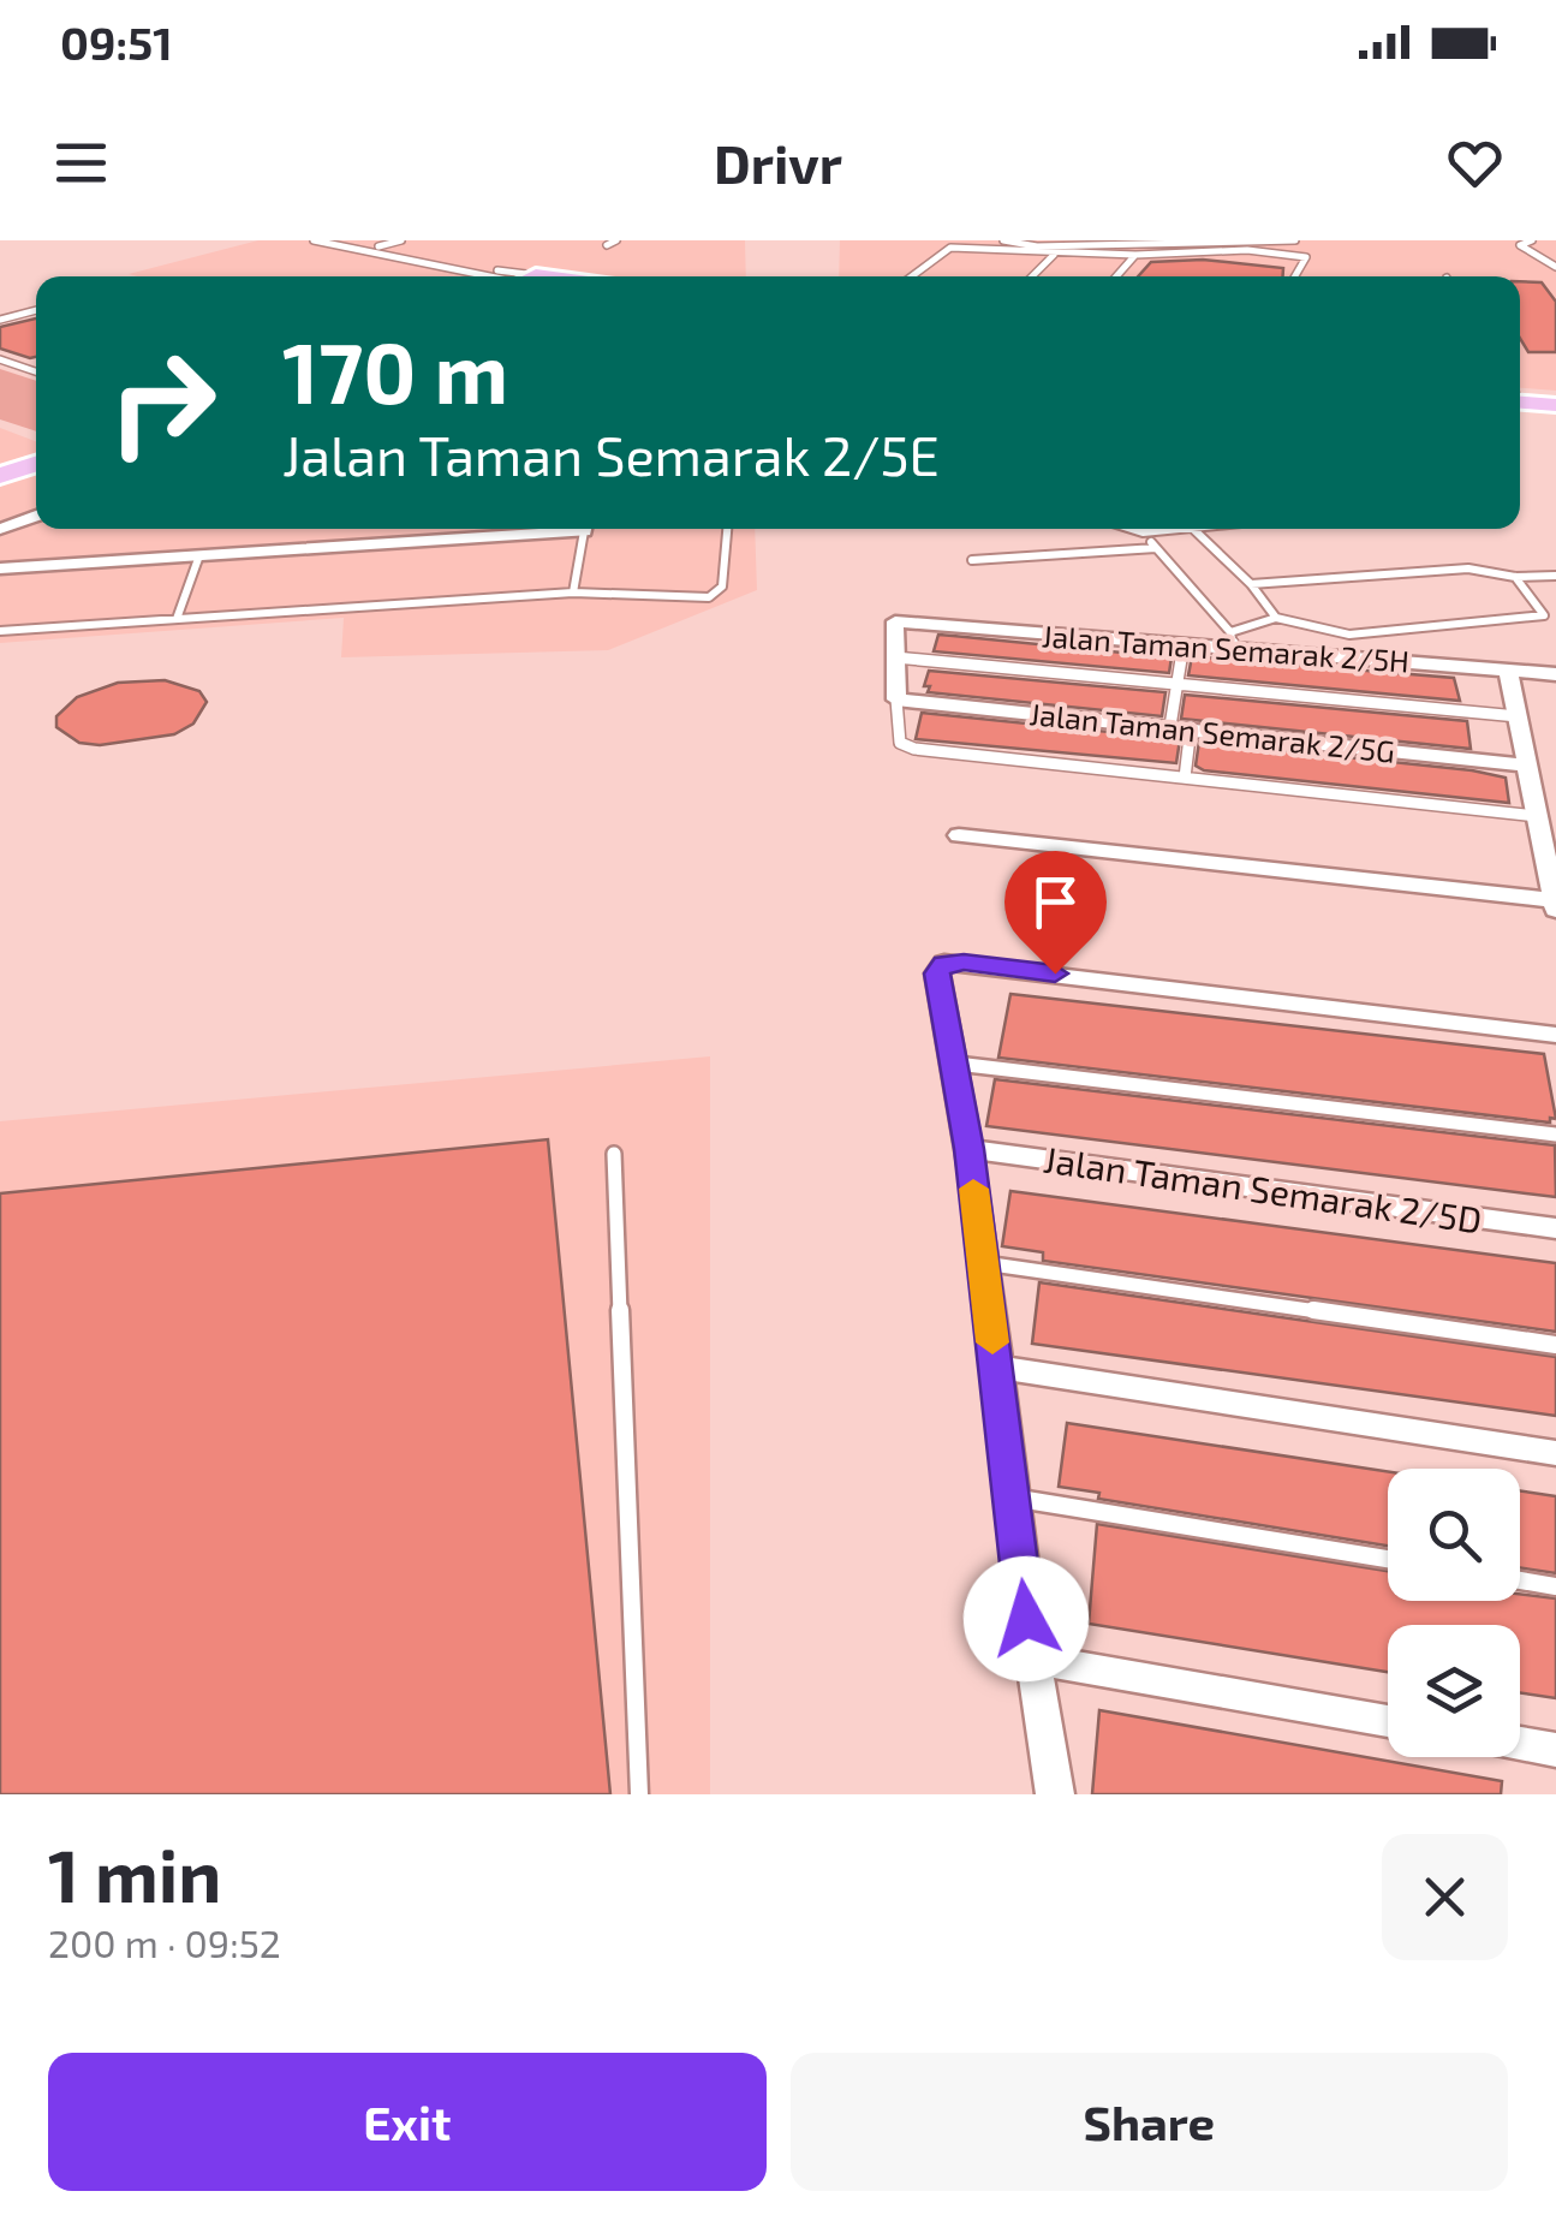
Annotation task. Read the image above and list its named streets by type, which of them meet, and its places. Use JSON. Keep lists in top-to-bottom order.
{
  "streets": {
    "street": ["Jalan Taman Semarak 2/5H", "Jalan Taman Semarak 2/5G", "Jalan Taman Semarak 2/5D"]
  },
  "page": {
    "status": "09:51",
    "header": "Drivr",
    "turn": ["170 m", "Jalan Taman Semarak 2/5E"],
    "heading": ["1 min", "200 m · 09:52"],
    "buttons": ["Exit", "Share"]
  }
}
